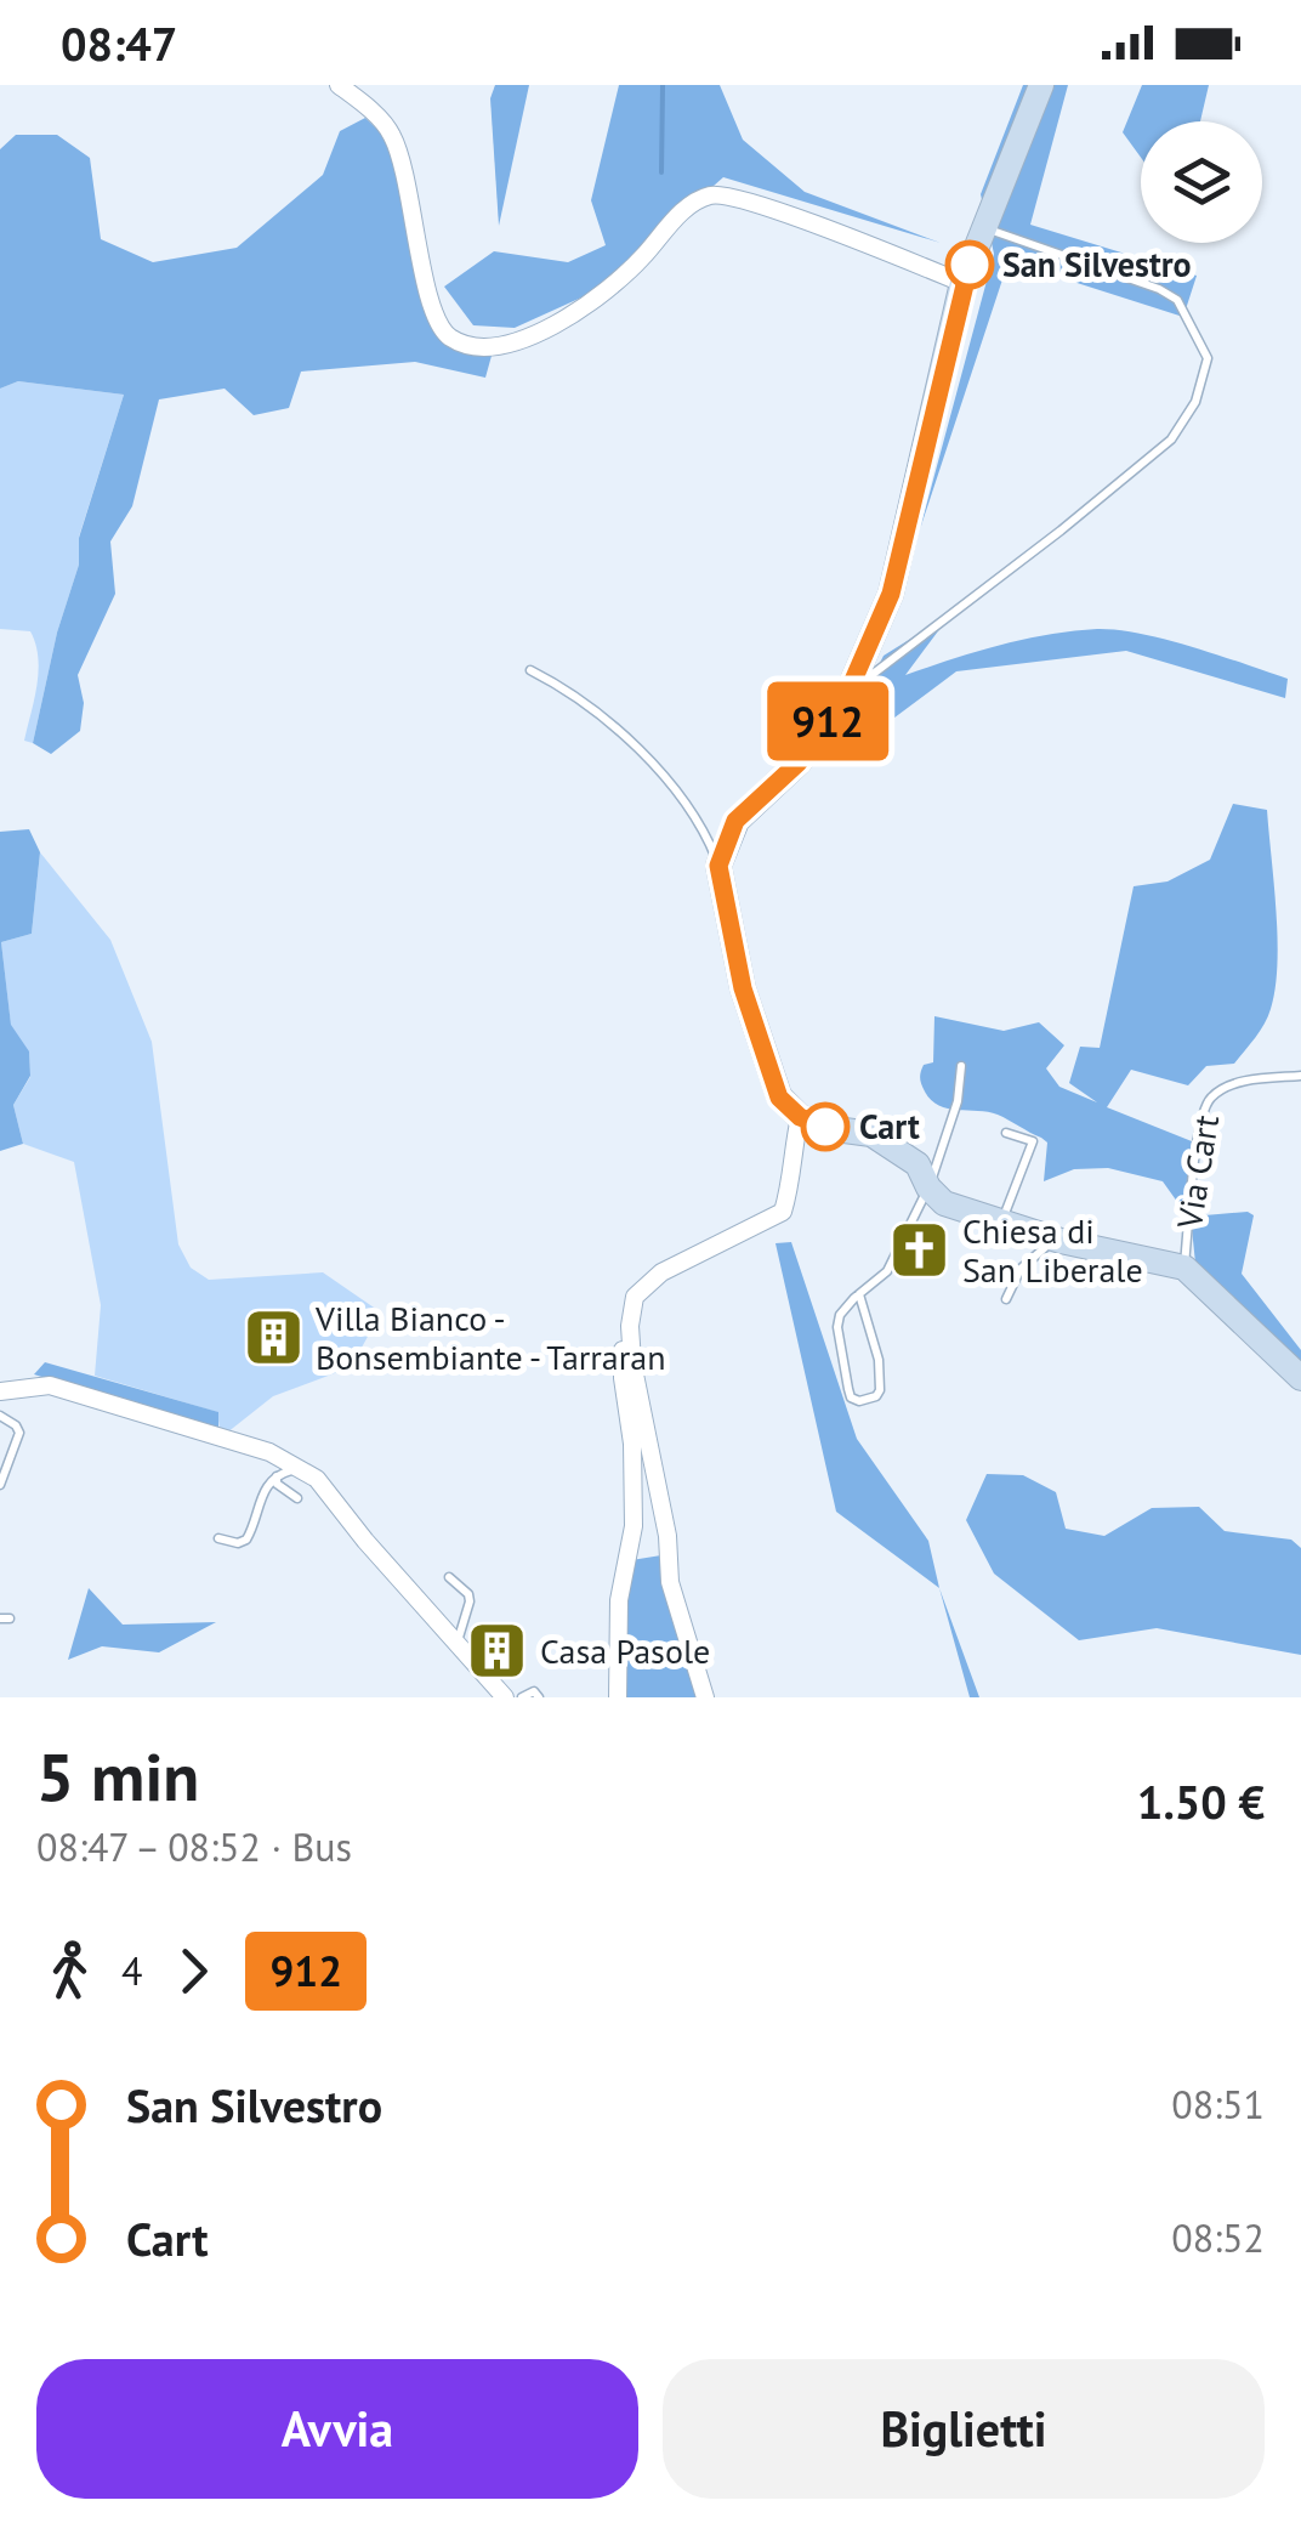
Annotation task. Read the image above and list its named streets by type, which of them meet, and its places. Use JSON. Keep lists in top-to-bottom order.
{
  "streets": {
    "street": ["Via Cart"]
  },
  "places": {
    "other": ["San Silvestro", "Cart"],
    "church": ["Chiesa di San Liberale"],
    "building": ["Villa Bianco - Bonsembiante - Tarraran", "Casa Pasole"]
  },
  "lines": ["bus line 912"],
  "page": {
    "status": "08:47",
    "on_map": "912",
    "heading": ["5 min", "08:47 – 08:52 · Bus", "1.50 €"],
    "legs": ["4", "912"],
    "list": [
      {
        "name": "San Silvestro",
        "value": "08:51"
      },
      {
        "name": "Cart",
        "value": "08:52"
      }
    ],
    "buttons": ["Avvia", "Biglietti"]
  }
}
